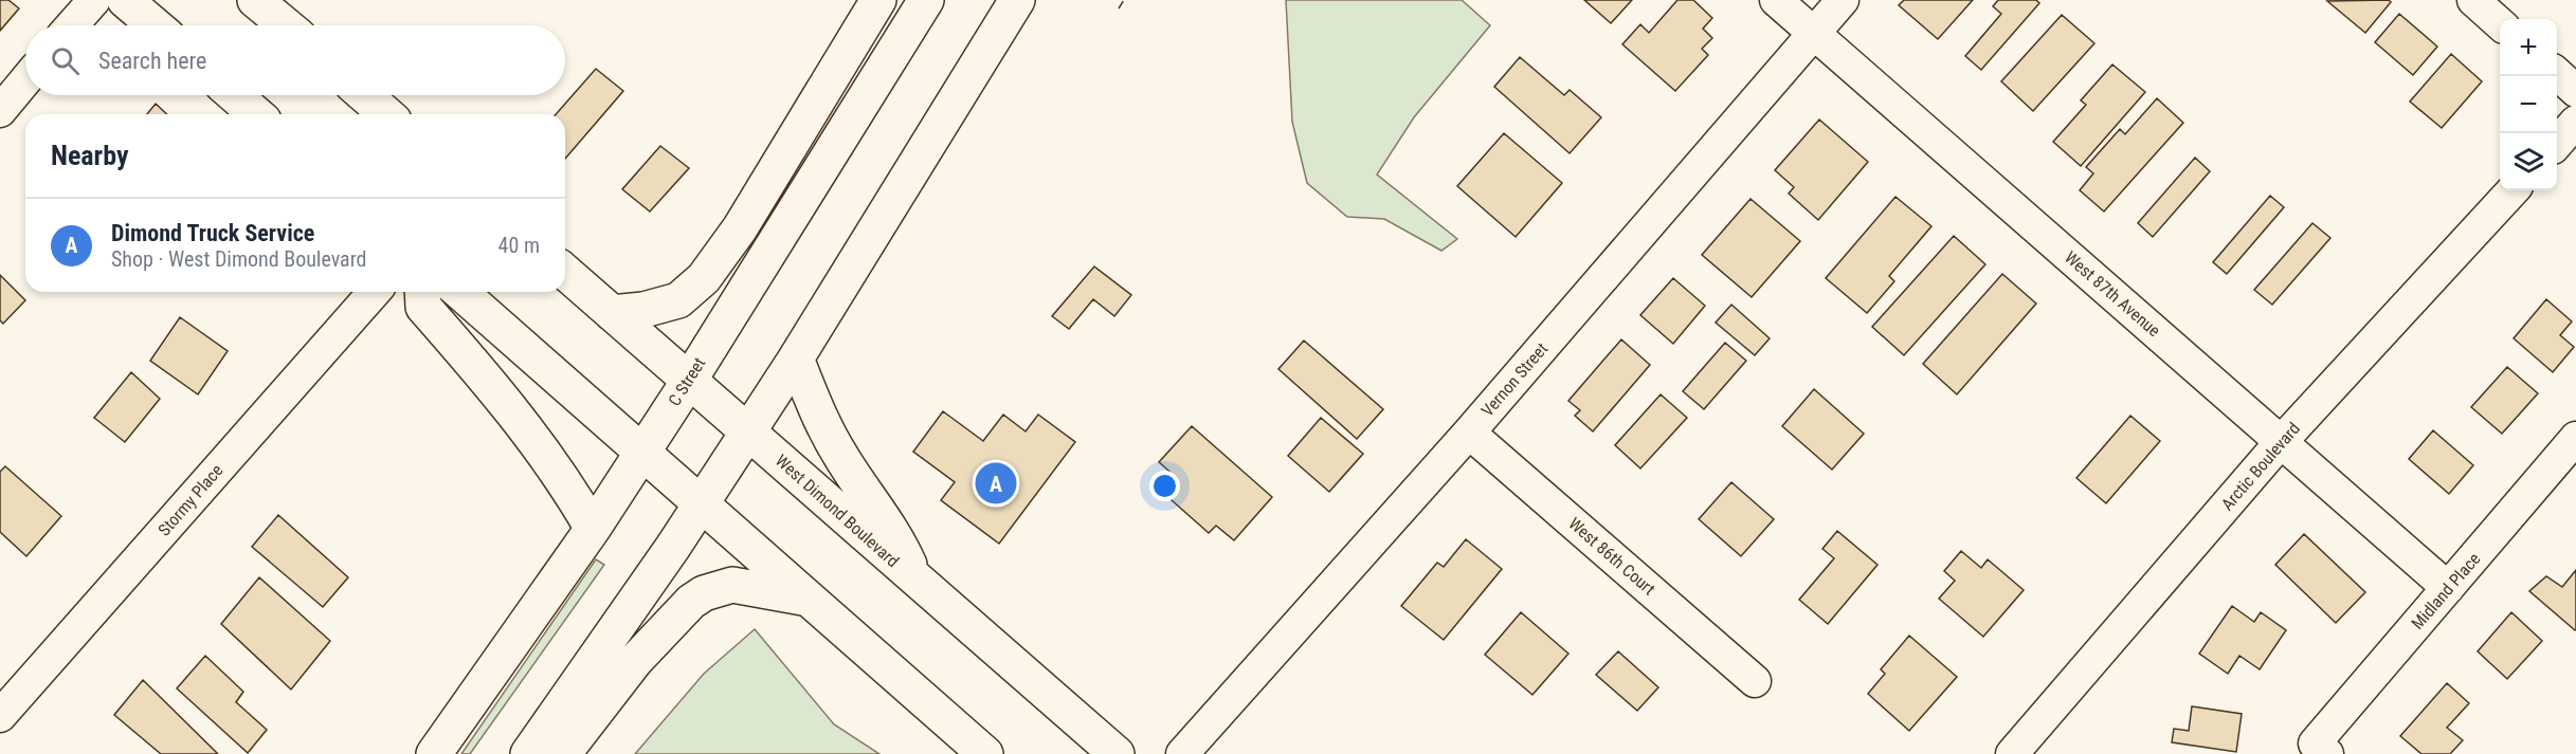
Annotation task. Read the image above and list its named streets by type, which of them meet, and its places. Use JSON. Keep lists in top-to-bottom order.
{
  "streets": {
    "main road": ["C Street", "West Dimond Boulevard"],
    "street": [
      "West 87th Avenue",
      "Vernon Street",
      "Arctic Boulevard",
      "Stormy Place",
      "West 86th Court",
      "Midland Place"
    ]
  },
  "crossings": [
    ["West 87th Avenue", "Vernon Street"],
    ["West 87th Avenue", "Arctic Boulevard"],
    ["West 87th Avenue", "Midland Place"],
    ["Vernon Street", "West 86th Court"],
    ["C Street", "West Dimond Boulevard"]
  ],
  "page": {
    "map_buttons": ["+", "−"],
    "search": "Search here",
    "heading": "Nearby",
    "list": [
      {
        "mark": "A",
        "name": "Dimond Truck Service",
        "note": "Shop · West Dimond Boulevard",
        "value": "40 m"
      }
    ],
    "pins": "A"
  }
}
